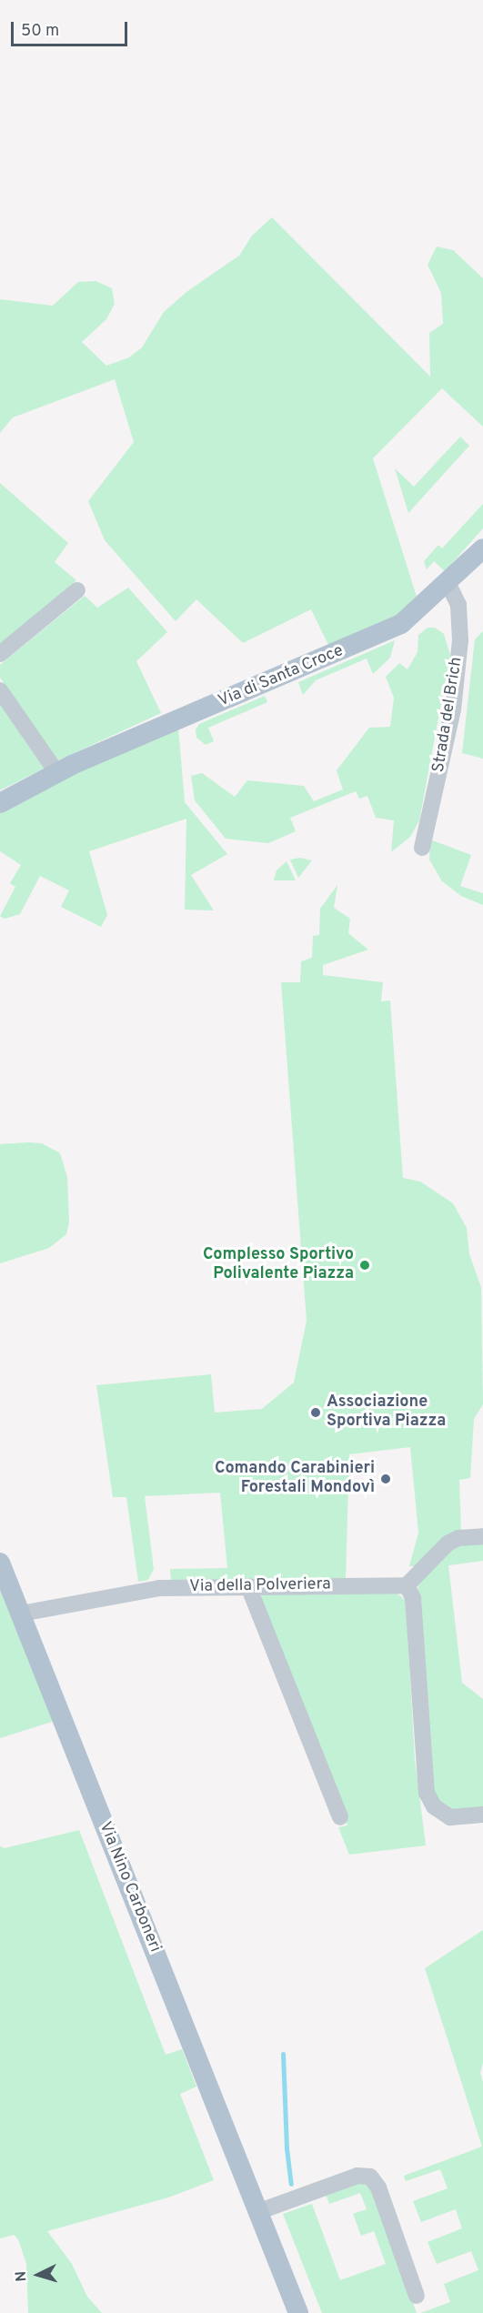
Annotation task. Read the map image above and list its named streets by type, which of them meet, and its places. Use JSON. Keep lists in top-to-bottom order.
{
  "streets": {
    "main road": ["Via di Santa Croce", "Via Nino Carboneri"],
    "street": ["Strada del Brich", "Via della Polveriera"]
  },
  "crossings": [
    ["Via di Santa Croce", "Strada del Brich"],
    ["Via della Polveriera", "Via Nino Carboneri"]
  ],
  "places": ["Complesso Sportivo Polivalente Piazza", "Associazione Sportiva Piazza", "Comando Carabinieri Forestali Mondovì"],
  "scale_bar": "50 m",
  "north": "left"
}
